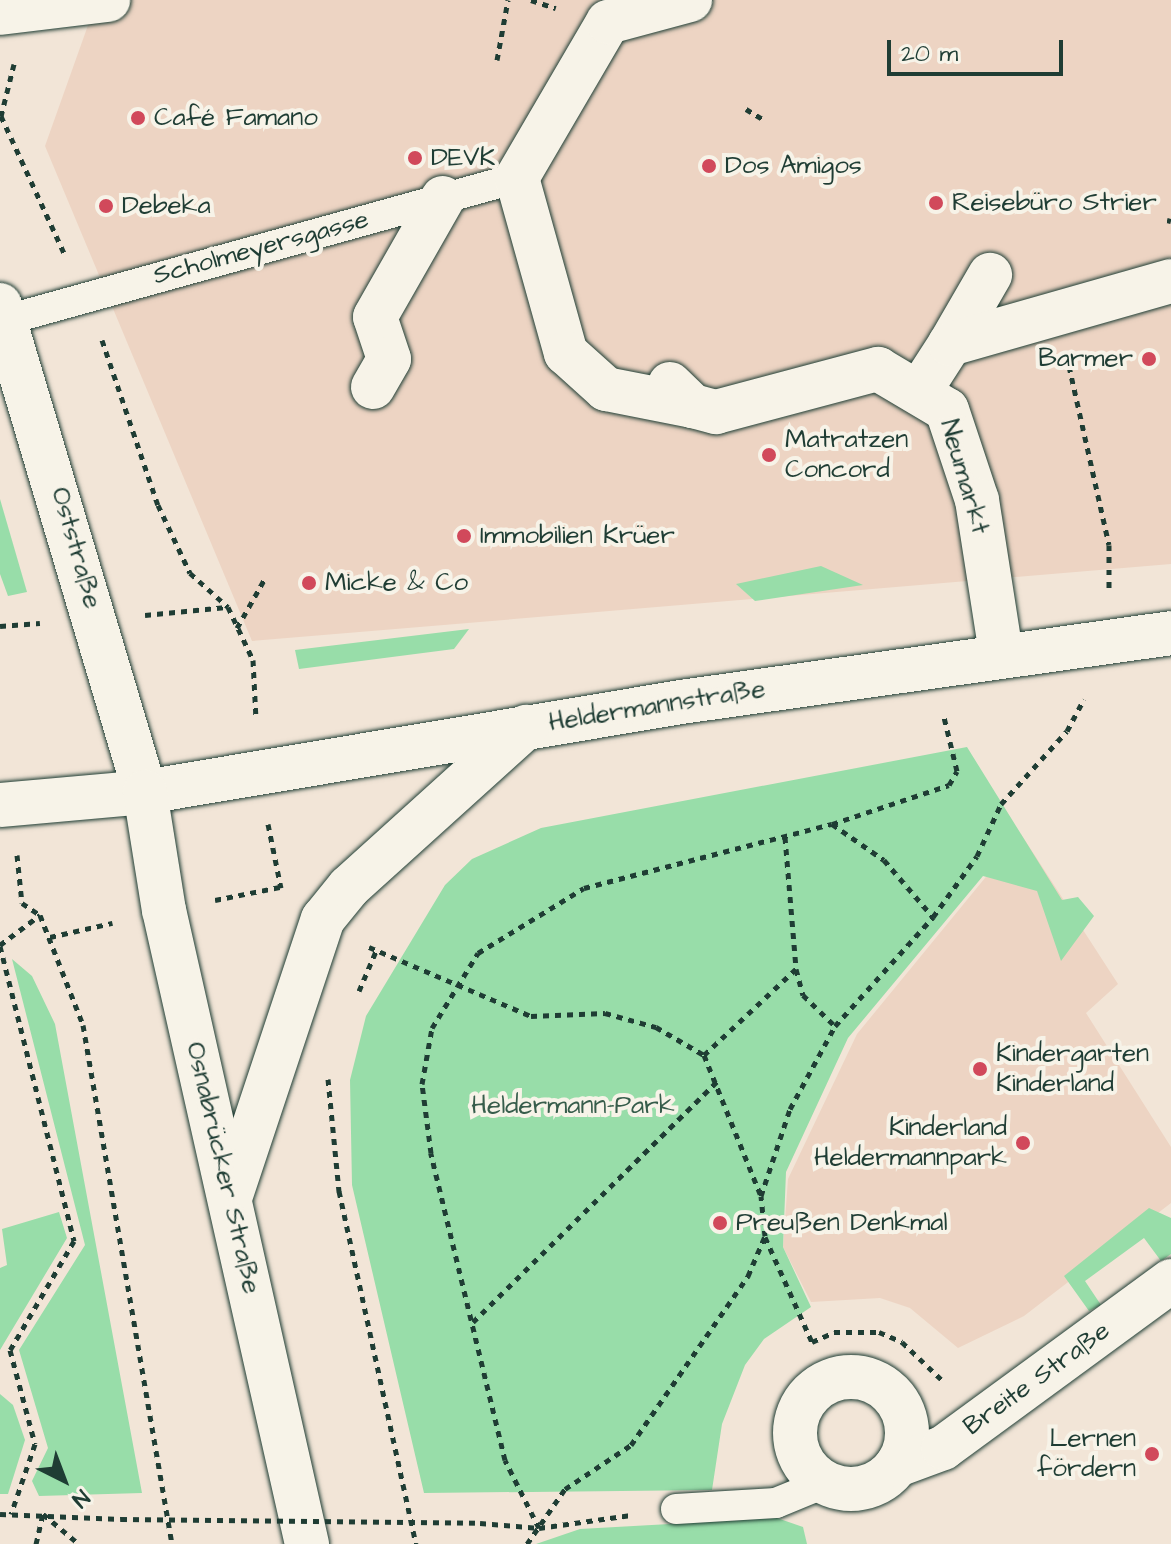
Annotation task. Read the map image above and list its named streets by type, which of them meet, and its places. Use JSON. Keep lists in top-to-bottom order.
{
  "streets": {
    "street": [
      "Neumarkt",
      "Oststraße",
      "Heldermannstraße",
      "Osnabrücker Straße",
      "Breite Straße"
    ],
    "lane": ["Scholmeyersgasse"]
  },
  "crossings": [
    ["Scholmeyersgasse", "Neumarkt"],
    ["Scholmeyersgasse", "Oststraße"],
    ["Neumarkt", "Heldermannstraße"],
    ["Oststraße", "Heldermannstraße"],
    ["Oststraße", "Osnabrücker Straße"],
    ["Heldermannstraße", "Osnabrücker Straße"]
  ],
  "parks": ["Heldermann-Park"],
  "places": [
    "Café Famano",
    "DEVK",
    "Dos Amigos",
    "Reisebüro Strier",
    "Debeka",
    "Barmer",
    "Matratzen Concord",
    "Immobilien Krüer",
    "Micke & Co",
    "Kindergarten Kinderland",
    "Kinderland Heldermannpark",
    "Preußen Denkmal",
    "Lernen fördern"
  ],
  "scale_bar": "20 m",
  "north": "bottom right"
}
